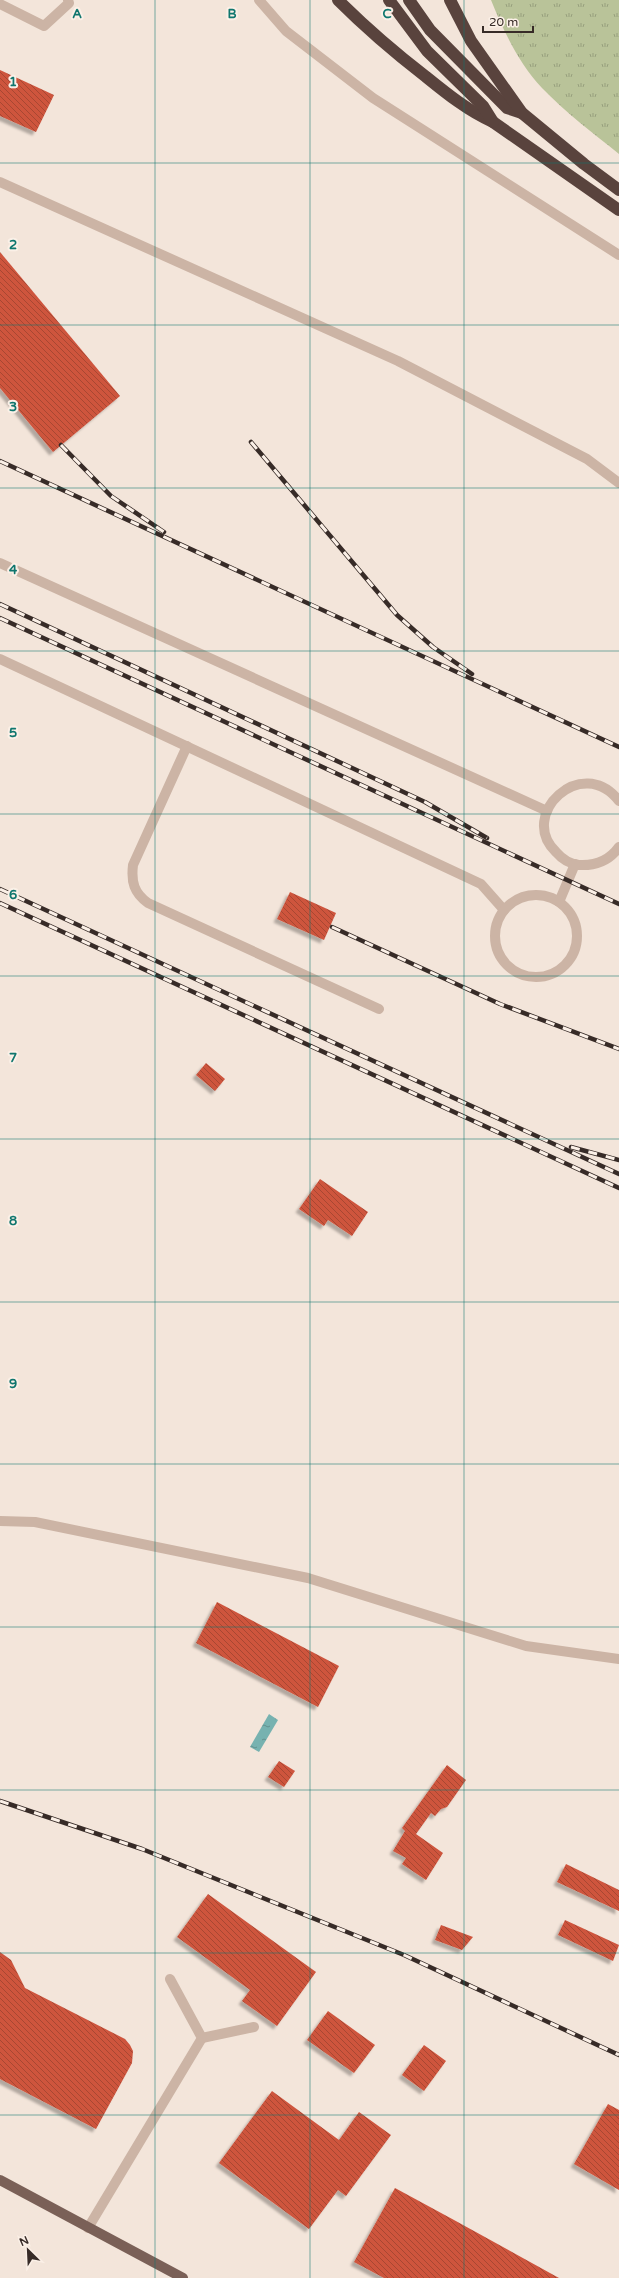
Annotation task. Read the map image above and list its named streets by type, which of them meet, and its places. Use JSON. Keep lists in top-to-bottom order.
{
  "scale_bar": "20 m",
  "north": "top left",
  "grid": {
    "columns": ["A", "B", "C"],
    "rows": [
      "1",
      "2",
      "3",
      "4",
      "5",
      "6",
      "7",
      "8",
      "9"
    ]
  }
}
